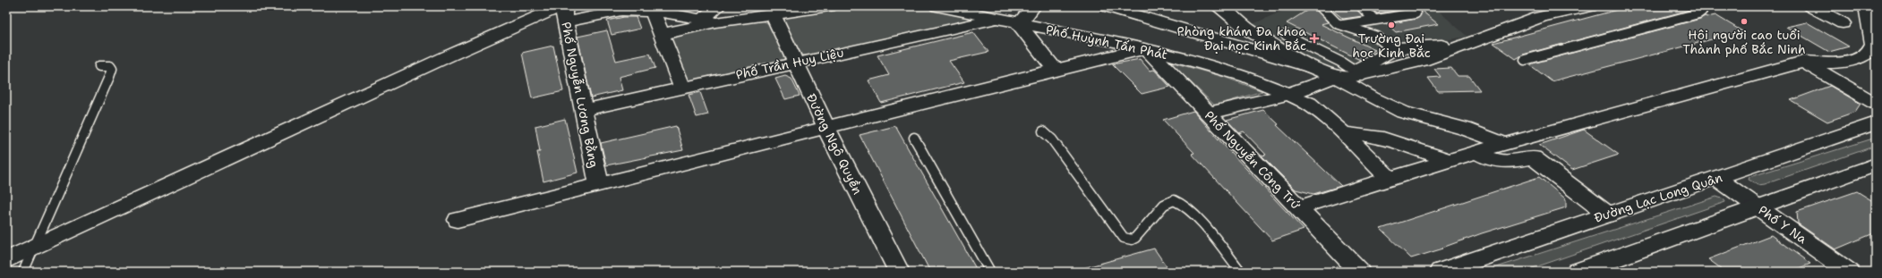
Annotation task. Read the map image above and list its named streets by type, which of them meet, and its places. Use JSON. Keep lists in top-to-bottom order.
{
  "streets": {
    "main road": ["Đường Lạc Long Quân"],
    "street": [
      "Phố Huỳnh Tấn Phát",
      "Phố Trần Huy Liệu",
      "Phố Nguyễn Lương Bằng",
      "Đường Ngô Quyền",
      "Phố Nguyễn Công Trứ",
      "Phố Y Na"
    ]
  },
  "crossings": [
    ["Phố Huỳnh Tấn Phát", "Phố Trần Huy Liệu"],
    ["Phố Huỳnh Tấn Phát", "Phố Nguyễn Công Trứ"],
    ["Phố Trần Huy Liệu", "Phố Nguyễn Lương Bằng"],
    ["Phố Trần Huy Liệu", "Đường Ngô Quyền"],
    ["Đường Lạc Long Quân", "Phố Y Na"]
  ],
  "places": {
    "other": ["Hội người cao tuổi Thành phố Bắc Ninh", "Trường Đại học Kinh Bắc"],
    "health": ["Phòng khám Đa khoa Đại học Kinh Bắc"]
  }
}
